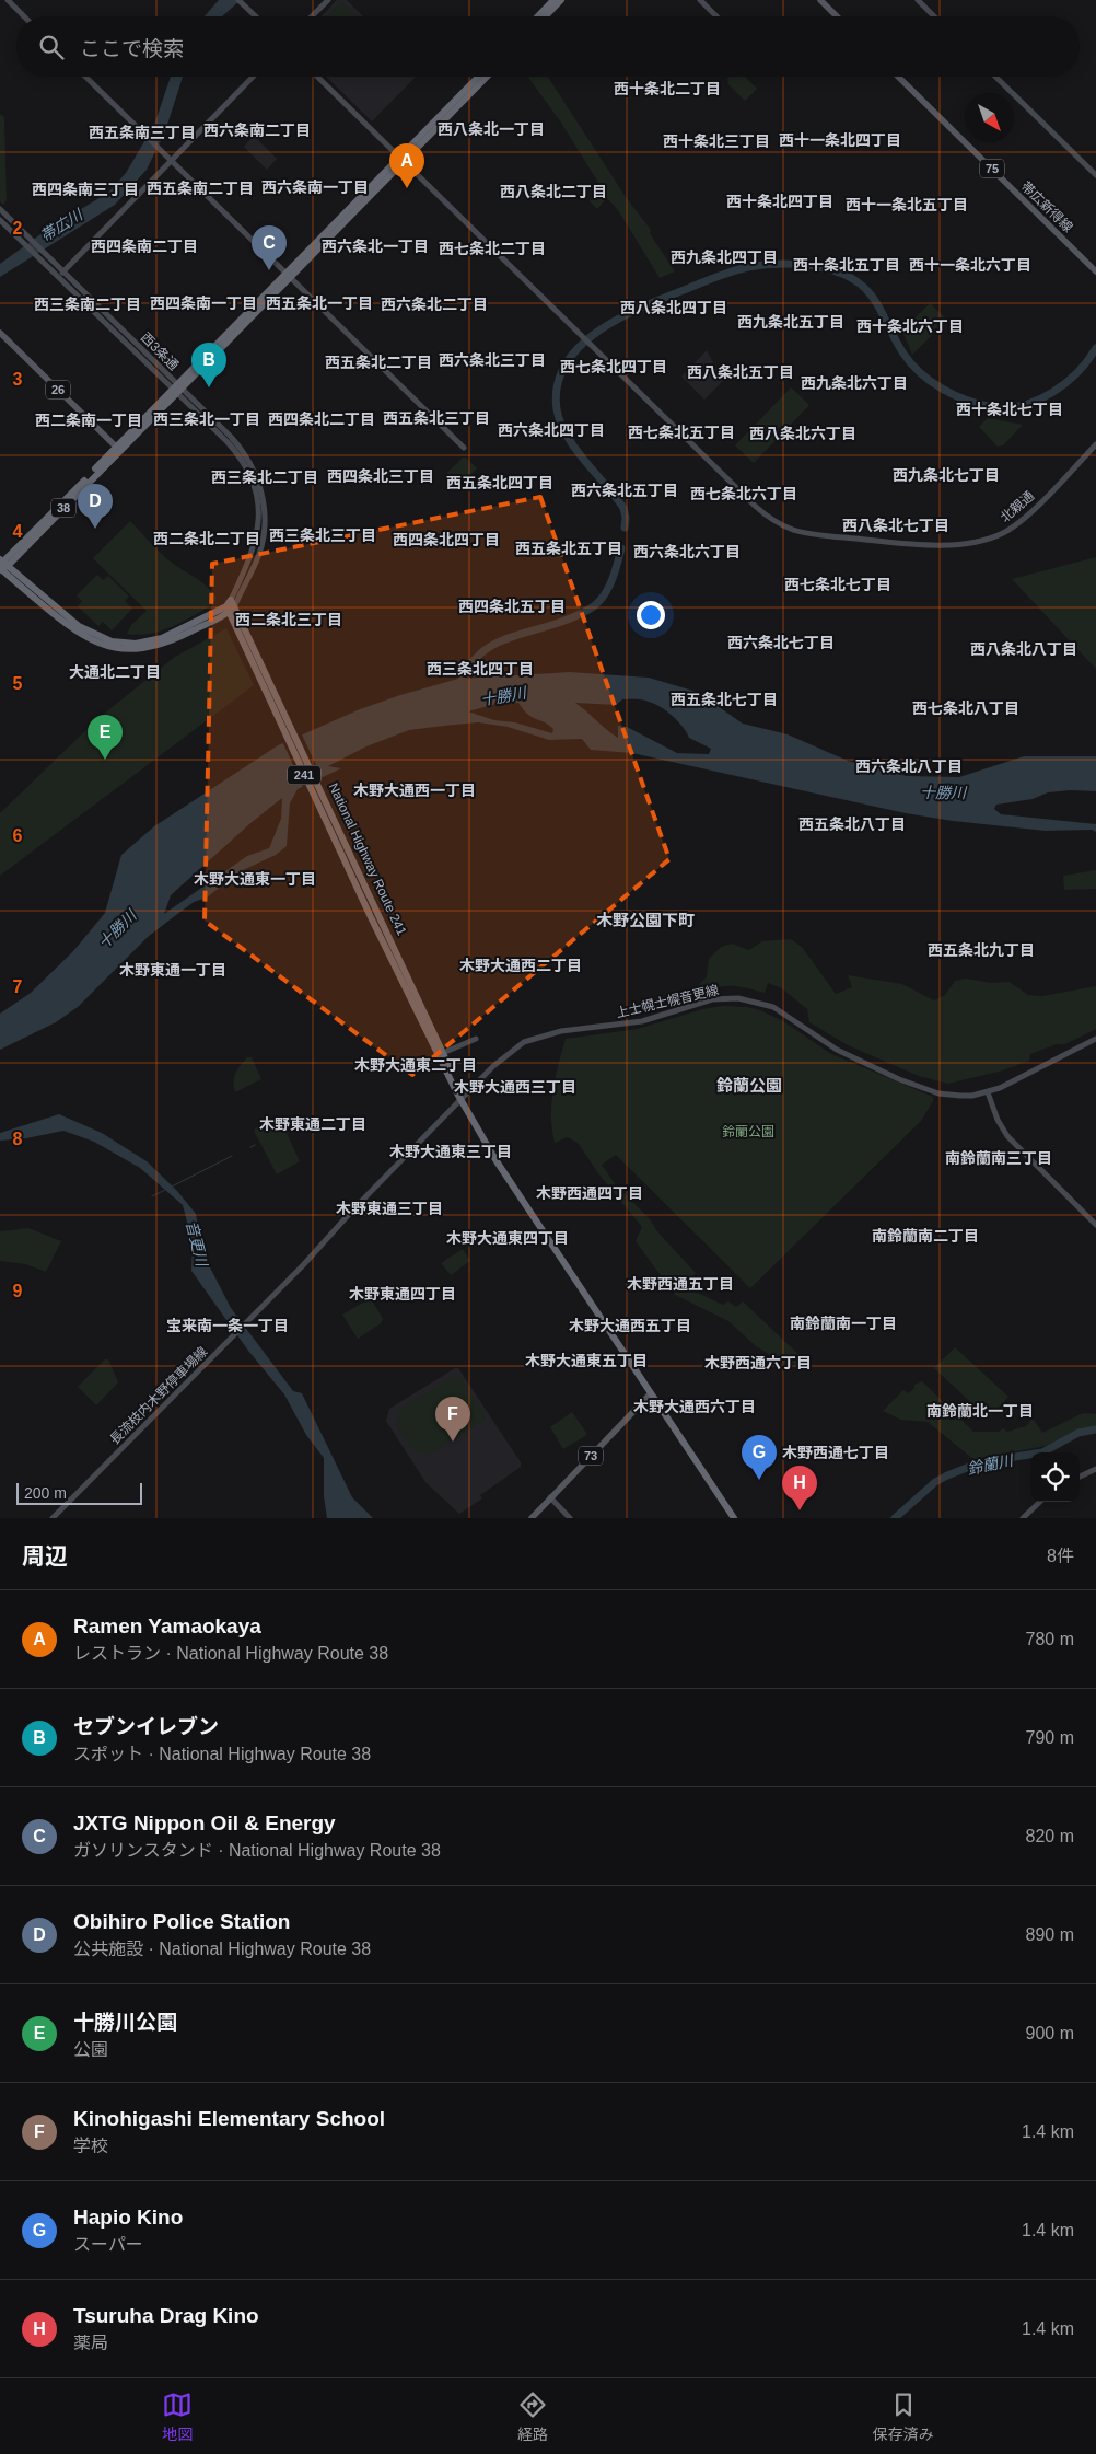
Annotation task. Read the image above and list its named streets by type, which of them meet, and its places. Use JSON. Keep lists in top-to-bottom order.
{
  "streets": {
    "highway": ["38", "241", "National Highway Route 241"],
    "main road": [
      "75",
      "帯広新得線",
      "26",
      "73"
    ],
    "street": [
      "西3条通",
      "北親通",
      "上士幌士幌音更線",
      "長流枝内木野停車場線"
    ]
  },
  "crossings": [
    ["西3条通", "38"],
    ["西3条通", "National Highway Route 241"],
    ["26", "38"],
    ["北親通", "38"],
    ["National Highway Route 241", "上士幌士幌音更線"],
    ["National Highway Route 241", "長流枝内木野停車場線"],
    ["National Highway Route 241", "73"],
    ["上士幌士幌音更線", "長流枝内木野停車場線"]
  ],
  "districts": [
    "西十条北二丁目",
    "西八条北一丁目",
    "西六条南二丁目",
    "西五条南三丁目",
    "西十一条北四丁目",
    "西十条北三丁目",
    "西六条南一丁目",
    "西五条南二丁目",
    "西四条南三丁目",
    "西八条北二丁目",
    "西十条北四丁目",
    "西十一条北五丁目",
    "西四条南二丁目",
    "西六条北一丁目",
    "西七条北二丁目",
    "西九条北四丁目",
    "西十条北五丁目",
    "西十一条北六丁目",
    "西四条南一丁目",
    "西五条北一丁目",
    "西三条南二丁目",
    "西六条北二丁目",
    "西八条北四丁目",
    "西九条北五丁目",
    "西十条北六丁目",
    "西六条北三丁目",
    "西五条北二丁目",
    "西七条北四丁目",
    "西八条北五丁目",
    "西九条北六丁目",
    "西十条北七丁目",
    "西五条北三丁目",
    "西三条北一丁目",
    "西四条北二丁目",
    "西二条南一丁目",
    "西六条北四丁目",
    "西七条北五丁目",
    "西八条北六丁目",
    "西九条北七丁目",
    "西四条北三丁目",
    "西三条北二丁目",
    "西五条北四丁目",
    "西六条北五丁目",
    "西七条北六丁目",
    "西八条北七丁目",
    "西三条北三丁目",
    "西二条北二丁目",
    "西四条北四丁目",
    "西五条北五丁目",
    "西六条北六丁目",
    "西七条北七丁目",
    "西四条北五丁目",
    "西二条北三丁目",
    "西六条北七丁目",
    "西八条北八丁目",
    "西三条北四丁目",
    "大通北二丁目",
    "西五条北七丁目",
    "西七条北八丁目",
    "西六条北八丁目",
    "木野大通西一丁目",
    "西五条北八丁目",
    "木野大通東一丁目",
    "木野公園下町",
    "西五条北九丁目",
    "木野大通西二丁目",
    "木野東通一丁目",
    "木野大通東二丁目",
    "鈴蘭公園",
    "木野大通西三丁目",
    "木野東通二丁目",
    "木野大通東三丁目",
    "南鈴蘭南三丁目",
    "木野西通四丁目",
    "木野東通三丁目",
    "南鈴蘭南二丁目",
    "木野大通東四丁目",
    "木野西通五丁目",
    "木野東通四丁目",
    "南鈴蘭南一丁目",
    "宝来南一条一丁目",
    "木野大通西五丁目",
    "木野大通東五丁目",
    "木野西通六丁目",
    "木野大通西六丁目",
    "南鈴蘭北一丁目",
    "木野西通七丁目"
  ],
  "water": [
    "帯広川",
    "十勝川",
    "音更川",
    "鈴蘭川"
  ],
  "parks": ["鈴蘭公園"],
  "scale_bar": "200 m",
  "north": "bottom right",
  "page": {
    "search": "ここで検索",
    "pins": [
      "A",
      "C",
      "B",
      "D",
      "E",
      "F",
      "G",
      "H"
    ],
    "scale": "200 m",
    "heading": ["周辺", "8件"],
    "list": [
      {
        "mark": "A",
        "name": "Ramen Yamaokaya",
        "note": "レストラン · National Highway Route 38",
        "value": "780 m"
      },
      {
        "mark": "B",
        "name": "セブンイレブン",
        "note": "スポット · National Highway Route 38",
        "value": "790 m"
      },
      {
        "mark": "C",
        "name": "JXTG Nippon Oil & Energy",
        "note": "ガソリンスタンド · National Highway Route 38",
        "value": "820 m"
      },
      {
        "mark": "D",
        "name": "Obihiro Police Station",
        "note": "公共施設 · National Highway Route 38",
        "value": "890 m"
      },
      {
        "mark": "E",
        "name": "十勝川公園",
        "note": "公園",
        "value": "900 m"
      },
      {
        "mark": "F",
        "name": "Kinohigashi Elementary School",
        "note": "学校",
        "value": "1.4 km"
      },
      {
        "mark": "G",
        "name": "Hapio Kino",
        "note": "スーパー",
        "value": "1.4 km"
      },
      {
        "mark": "H",
        "name": "Tsuruha Drag Kino",
        "note": "薬局",
        "value": "1.4 km"
      }
    ],
    "nav": ["地図", "経路", "保存済み"]
  },
  "grid": {
    "rows": [
      "2",
      "3",
      "4",
      "5",
      "6",
      "7",
      "8",
      "9"
    ]
  }
}
